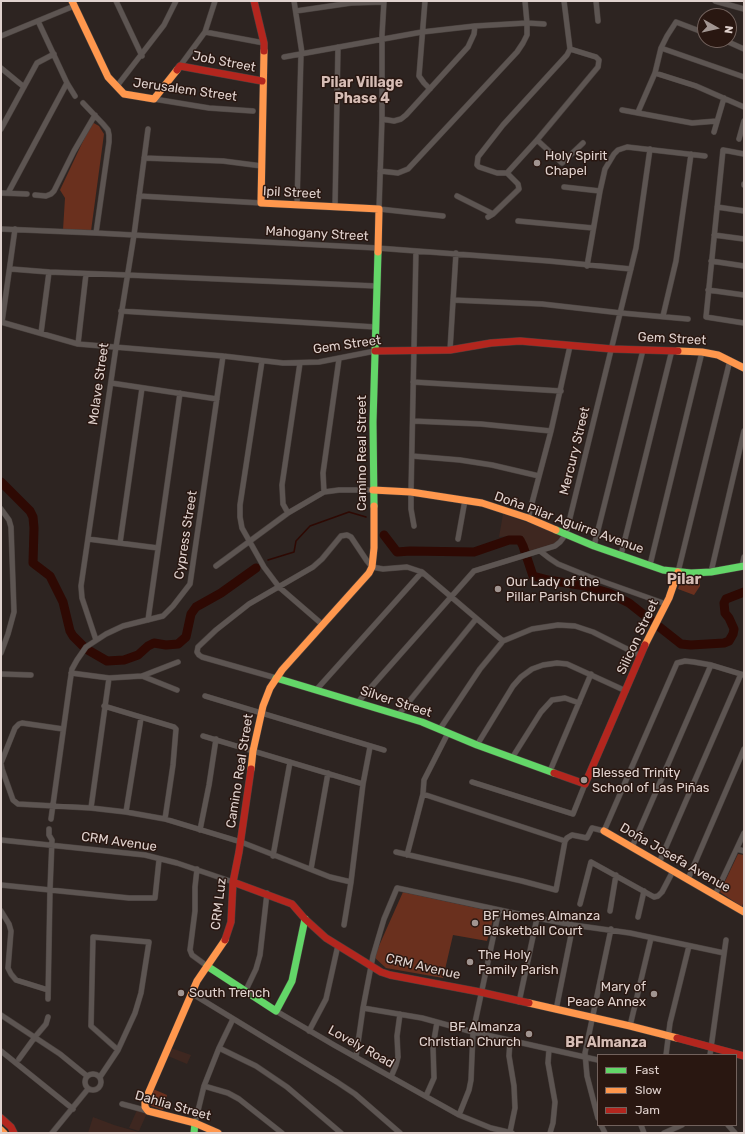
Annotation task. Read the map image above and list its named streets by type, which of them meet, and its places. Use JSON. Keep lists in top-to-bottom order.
{
  "streets": {
    "street": [
      "Job Street",
      "Jerusalem Street",
      "Ipil Street",
      "Mahogany Street",
      "Gem Street",
      "Molave Street",
      "Mercury Street",
      "Camino Real Street",
      "Doña Pilar Aguirre Avenue",
      "Cypress Street",
      "Silicon Street",
      "Silver Street",
      "CRM Avenue",
      "Doña Josefa Avenue",
      "CRM Luz",
      "Lovely Road",
      "Dahlia Street"
    ]
  },
  "crossings": [
    ["Ipil Street", "Molave Street"],
    ["Ipil Street", "Camino Real Street"],
    ["Mahogany Street", "Molave Street"],
    ["Mahogany Street", "Mercury Street"],
    ["Mahogany Street", "Camino Real Street"],
    ["Gem Street", "Molave Street"],
    ["Gem Street", "Mercury Street"],
    ["Gem Street", "Camino Real Street"],
    ["Gem Street", "Cypress Street"],
    ["Gem Street", "Silicon Street"],
    ["Molave Street", "Cypress Street"],
    ["Mercury Street", "Doña Pilar Aguirre Avenue"],
    ["Camino Real Street", "Doña Pilar Aguirre Avenue"],
    ["Camino Real Street", "Silver Street"],
    ["Camino Real Street", "CRM Luz"],
    ["Doña Pilar Aguirre Avenue", "Silicon Street"],
    ["Silicon Street", "Silver Street"],
    ["CRM Avenue", "CRM Luz"],
    ["CRM Luz", "Lovely Road"],
    ["CRM Luz", "Dahlia Street"]
  ],
  "districts": ["Pilar Village Phase 4", "Pilar", "BF Almanza"],
  "places": [
    "Holy Spirit Chapel",
    "Our Lady of the Pillar Parish Church",
    "Blessed Trinity School of Las Piñas",
    "BF Homes Almanza Basketball Court",
    "The Holy Family Parish",
    "South Trench",
    "Mary of Peace Annex",
    "BF Almanza Christian Church"
  ],
  "legend": ["Fast", "Slow", "Jam"],
  "north": "right"
}
